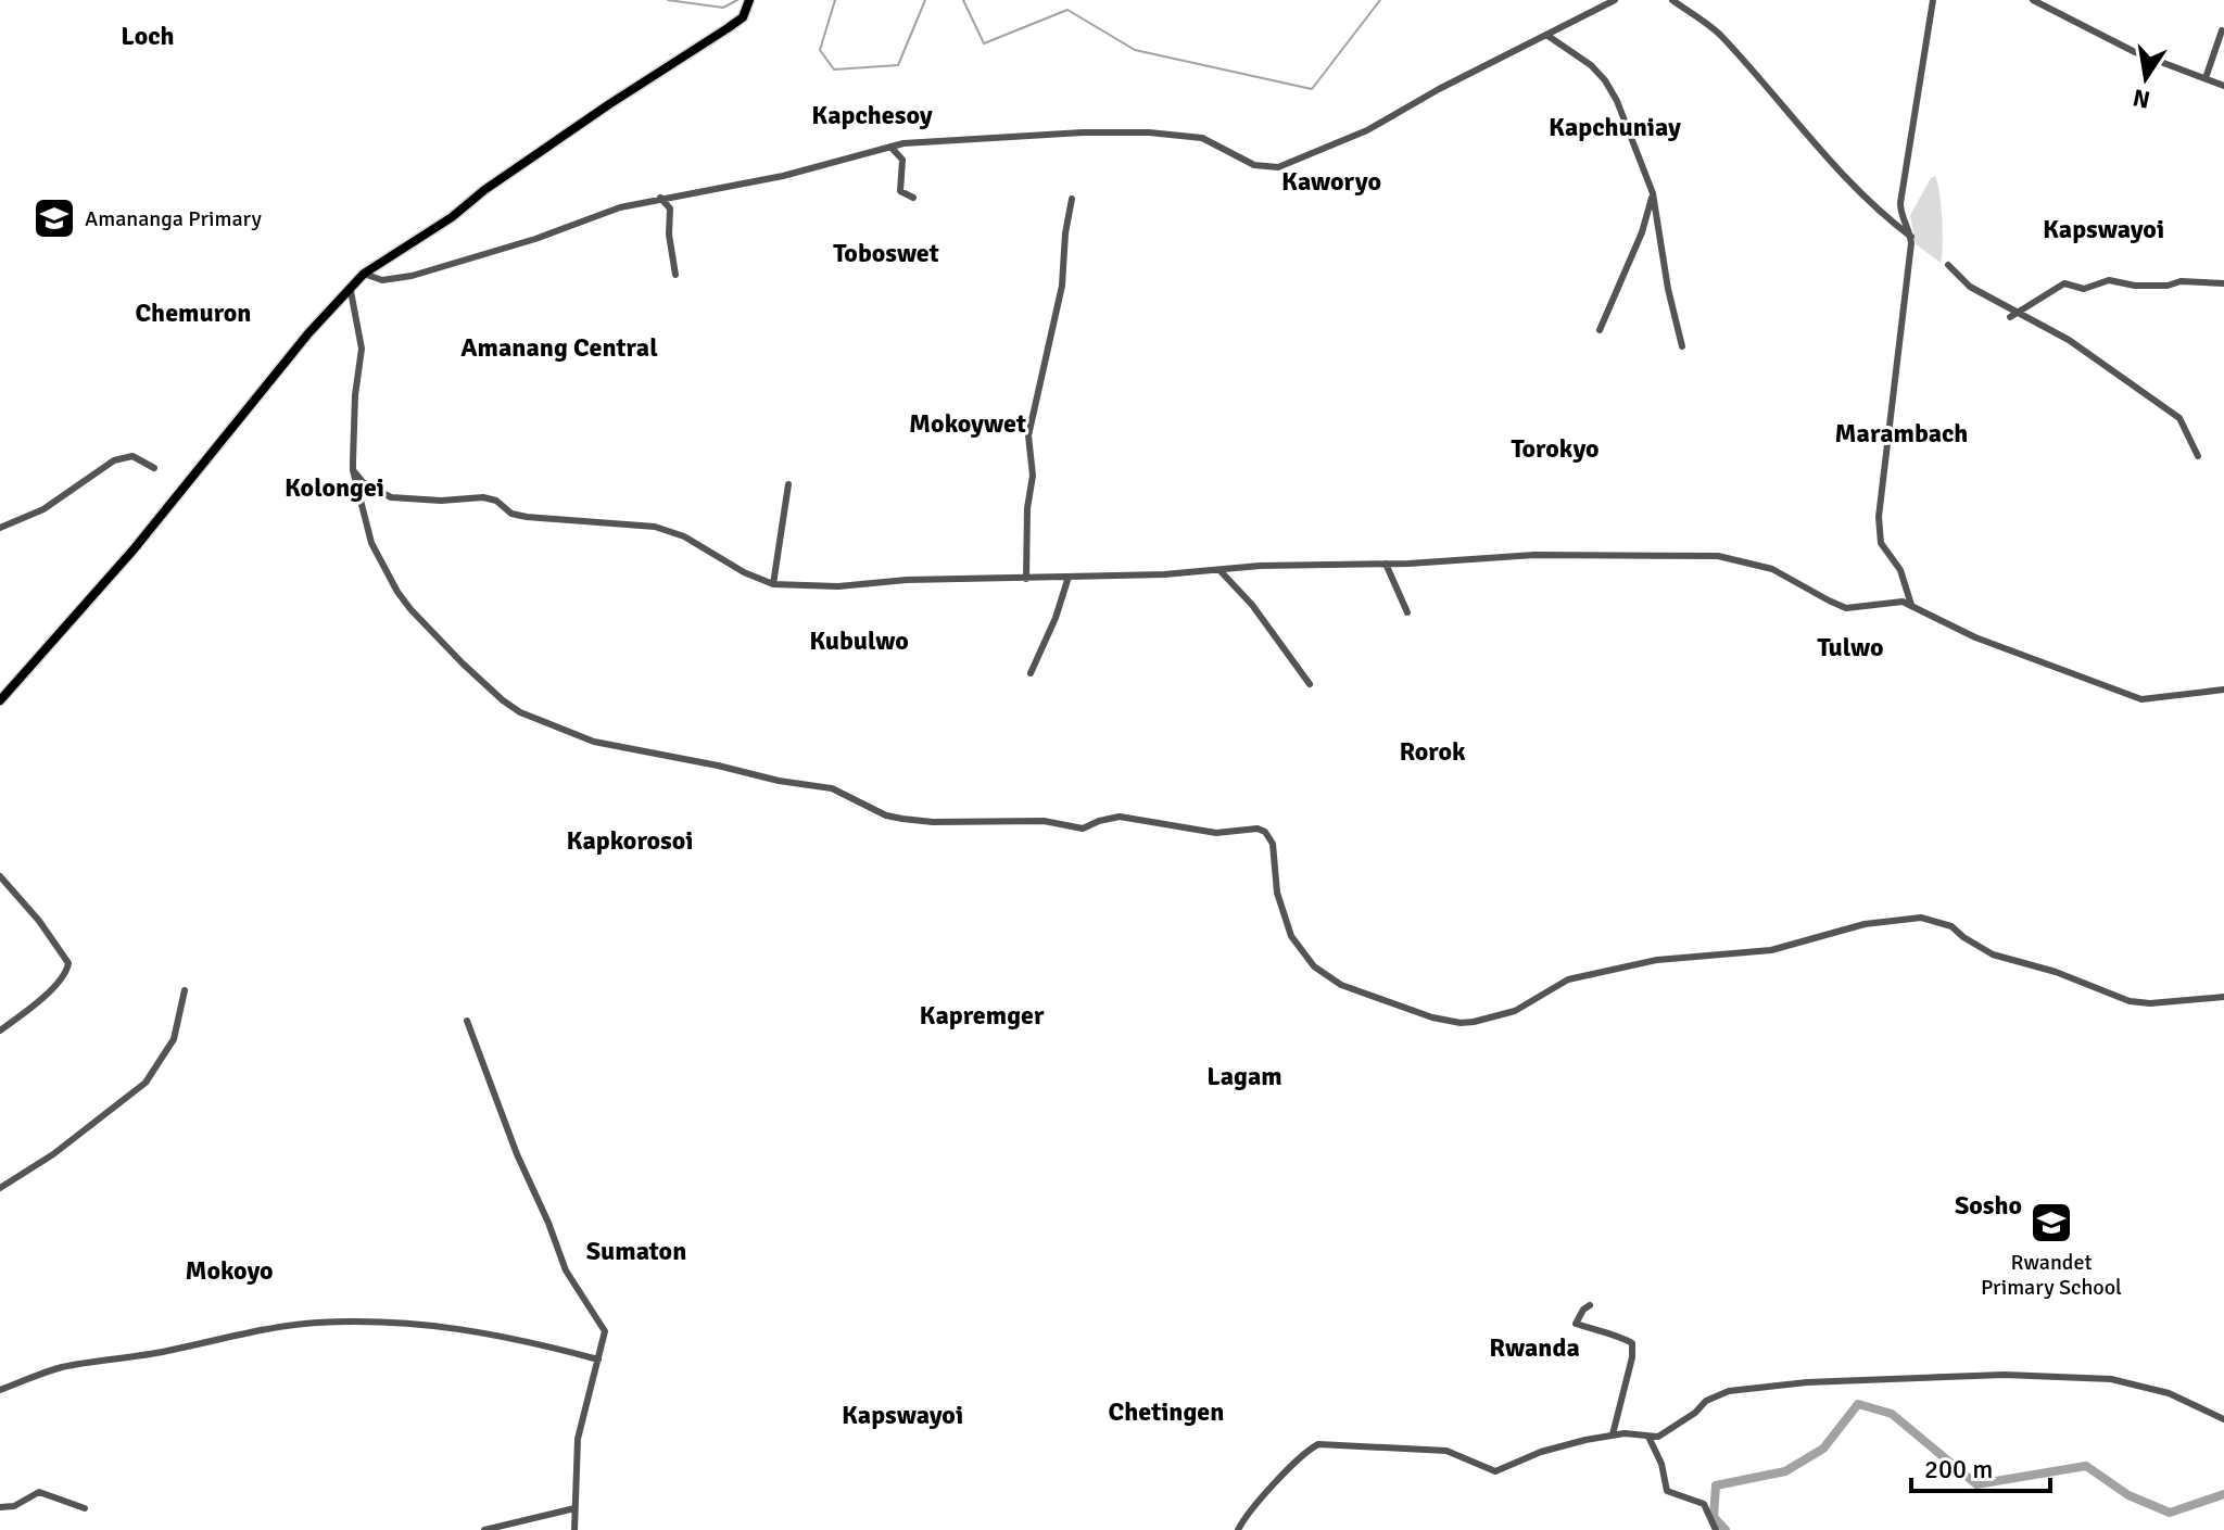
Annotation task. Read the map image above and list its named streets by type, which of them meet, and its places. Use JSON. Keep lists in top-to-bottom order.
{
  "districts": [
    "Loch",
    "Kapchesoy",
    "Kapchuniay",
    "Kaworyo",
    "Kapswayoi",
    "Toboswet",
    "Chemuron",
    "Amanang Central",
    "Mokoywet",
    "Marambach",
    "Torokyo",
    "Kolongei",
    "Kubulwo",
    "Tulwo",
    "Rorok",
    "Kapkorosoi",
    "Kapremger",
    "Lagam",
    "Sosho",
    "Sumaton",
    "Mokoyo",
    "Rwanda",
    "Chetingen",
    "Kapswayoi"
  ],
  "places": {
    "school or university": ["Amananga Primary", "Rwandet Primary School"]
  },
  "scale_bar": "200 m",
  "north": "bottom"
}
